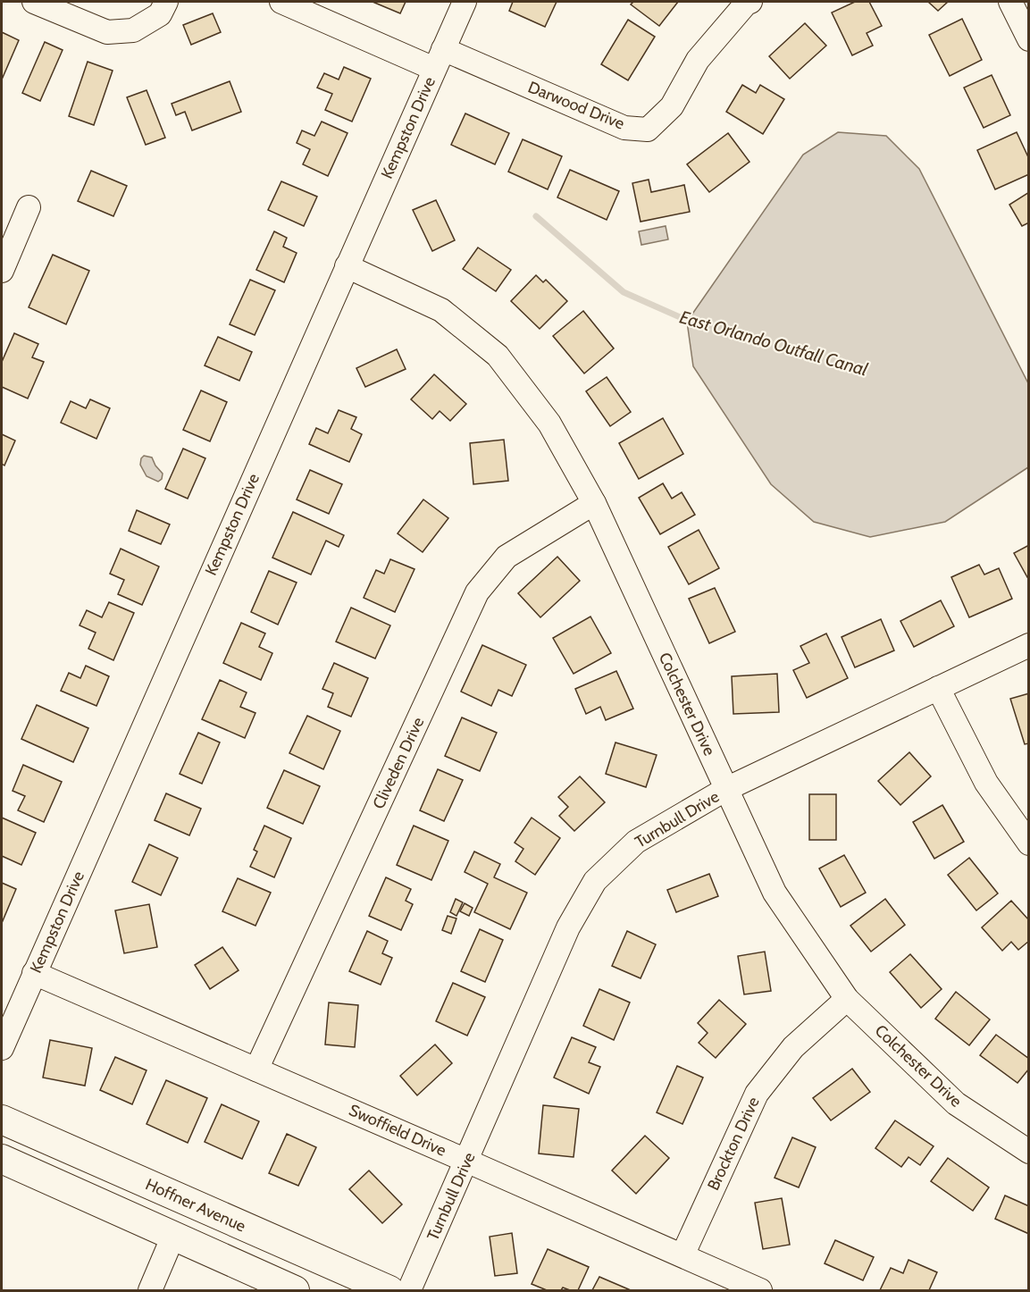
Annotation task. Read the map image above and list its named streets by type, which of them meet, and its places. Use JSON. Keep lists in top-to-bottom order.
{
  "streets": {
    "main road": ["Hoffner Avenue"],
    "street": [
      "Darwood Drive",
      "Kempston Drive",
      "Colchester Drive",
      "Cliveden Drive",
      "Turnbull Drive",
      "Swoffield Drive",
      "Brockton Drive"
    ]
  },
  "crossings": [
    ["Darwood Drive", "Kempston Drive"],
    ["Kempston Drive", "Colchester Drive"],
    ["Kempston Drive", "Swoffield Drive"],
    ["Colchester Drive", "Cliveden Drive"],
    ["Colchester Drive", "Turnbull Drive"],
    ["Colchester Drive", "Brockton Drive"],
    ["Cliveden Drive", "Swoffield Drive"],
    ["Turnbull Drive", "Swoffield Drive"],
    ["Swoffield Drive", "Brockton Drive"]
  ],
  "water": ["East Orlando Outfall Canal"]
}
